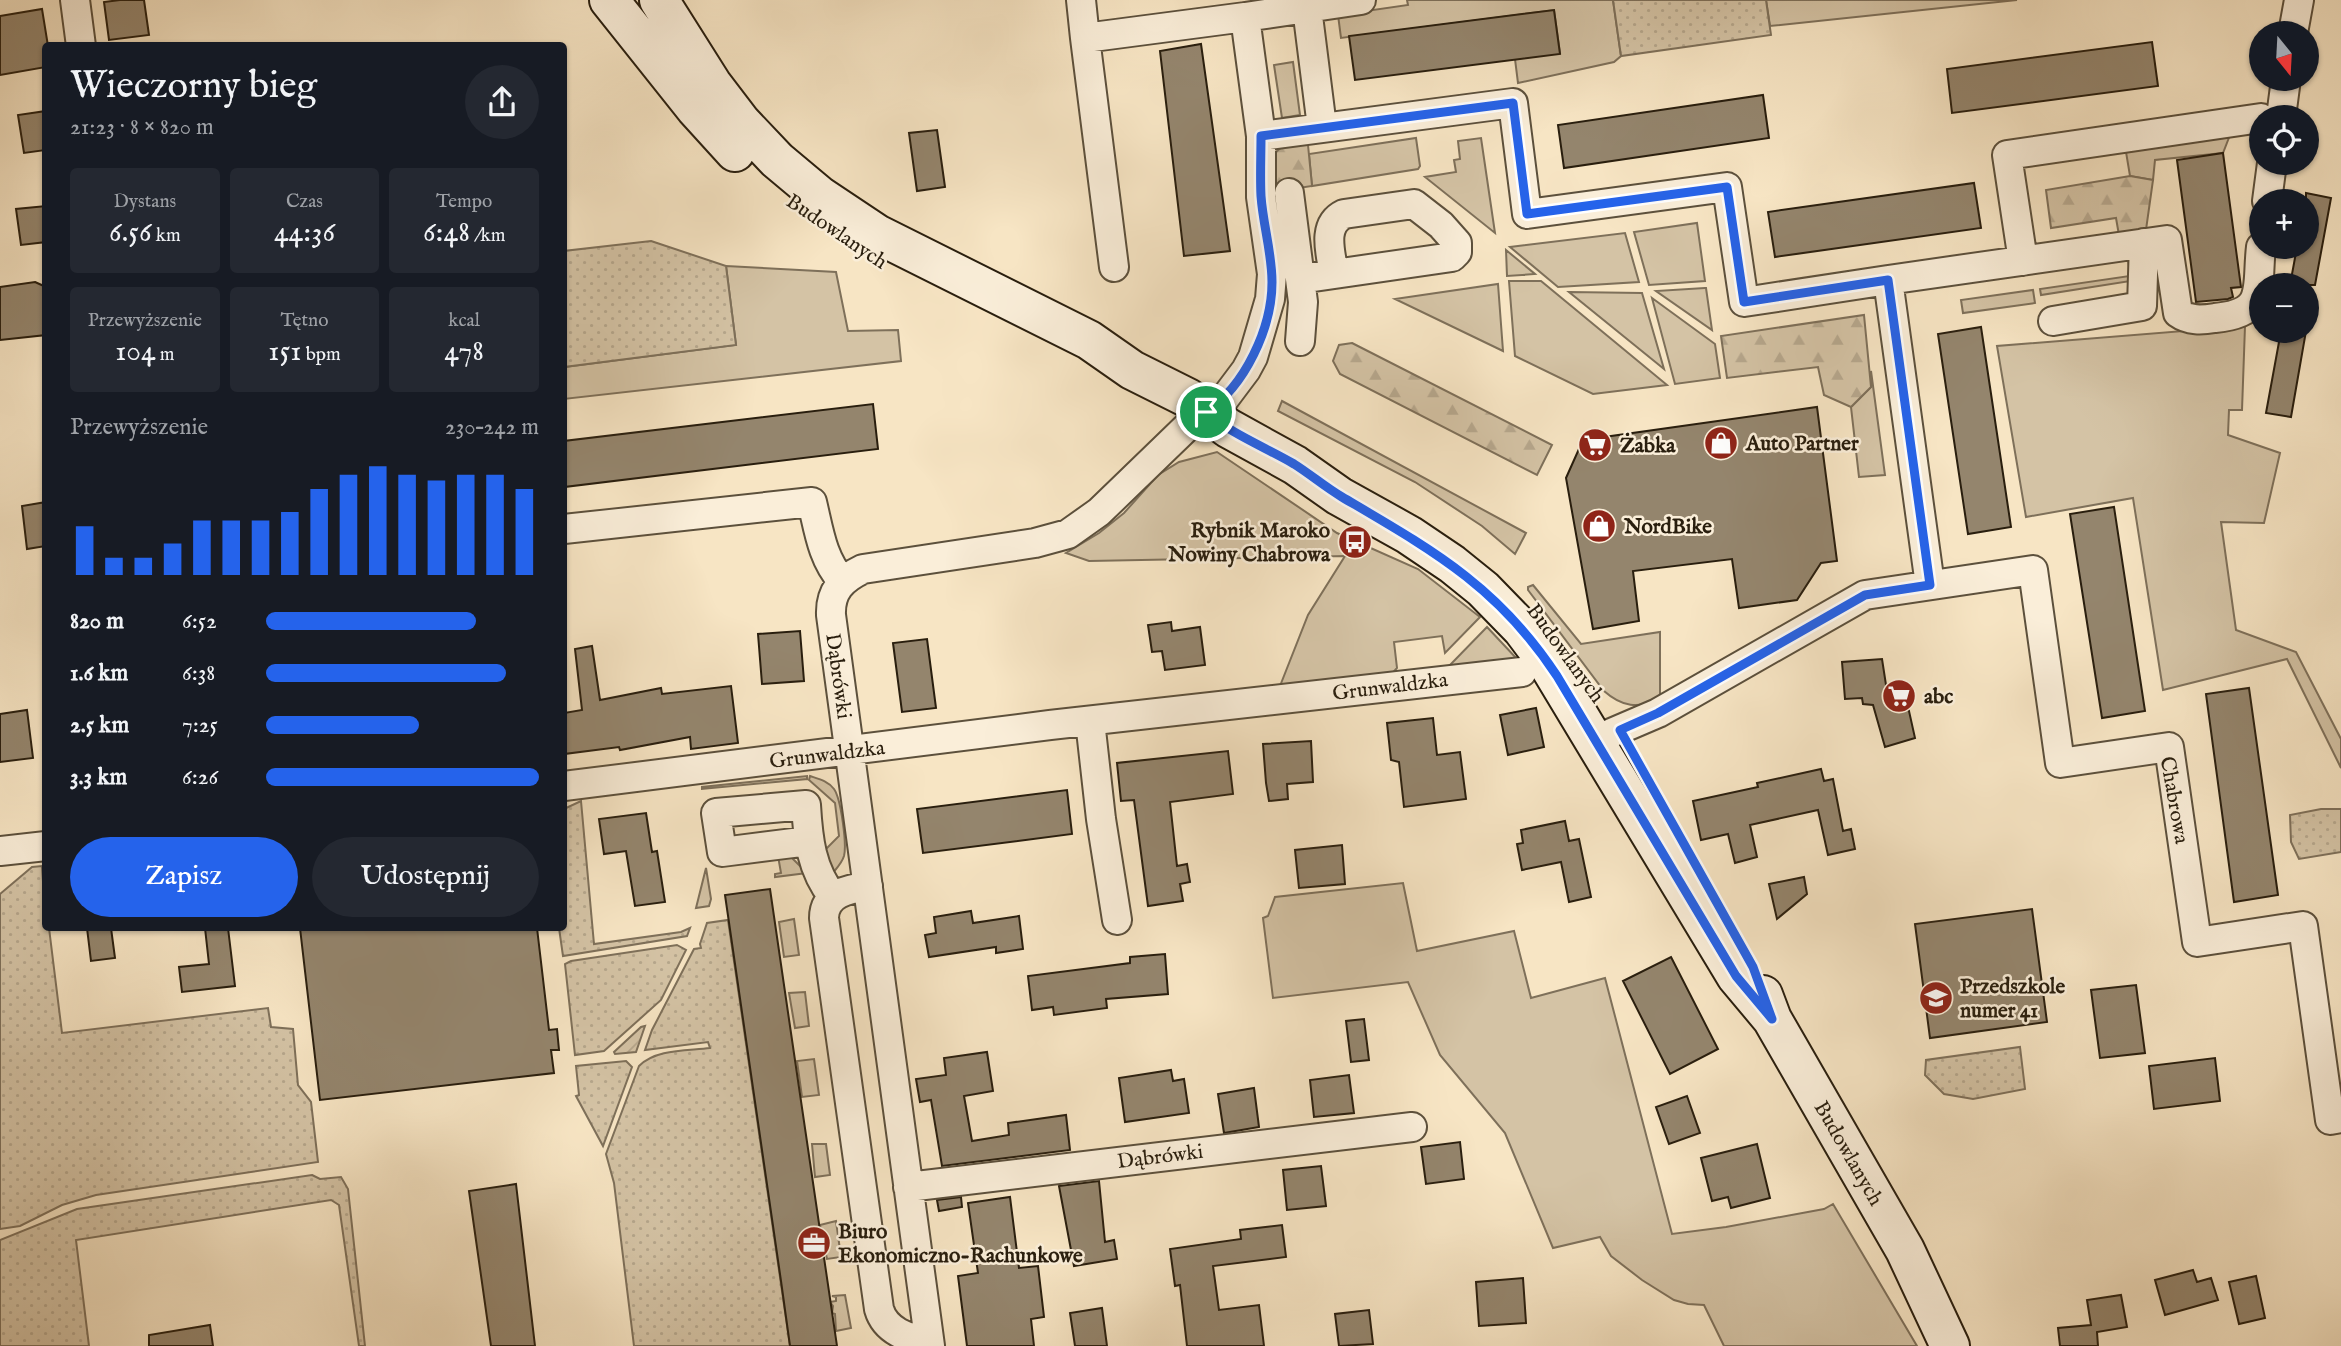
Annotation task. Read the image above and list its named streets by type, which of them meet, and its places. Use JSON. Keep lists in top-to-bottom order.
{
  "streets": {
    "main road": ["Budowlanych"],
    "street": ["Dąbrówki", "Grunwaldzka", "Chabrowa"]
  },
  "crossings": [
    ["Budowlanych", "Chabrowa"],
    ["Dąbrówki", "Grunwaldzka"]
  ],
  "places": {
    "shop": ["Auto Partner", "NordBike"],
    "supermarket": ["Żabka", "abc"],
    "bus stop": ["Rybnik Maroko Nowiny Chabrowa"],
    "school or university": ["Przedszkole numer 41"],
    "office": ["Biuro Ekonomiczno-Rachunkowe"]
  },
  "north": "bottom",
  "page": {
    "map_buttons": ["+", "−"],
    "heading": ["Wieczorny bieg", "21:23 · 8 × 820 m"],
    "stats": [
      ["Dystans", "6.56 km"],
      ["Czas", "44:36"],
      ["Tempo", "6:48 /km"],
      ["Przewyższenie", "104 m"],
      ["Tętno", "151 bpm"],
      ["kcal", "478"]
    ],
    "chart": ["Przewyższenie", "230–242 m"],
    "list": [
      {
        "name": "820 m",
        "note": "6:52"
      },
      {
        "name": "1.6 km",
        "note": "6:38"
      },
      {
        "name": "2.5 km",
        "note": "7:25"
      },
      {
        "name": "3.3 km",
        "note": "6:26"
      }
    ],
    "buttons": ["Zapisz", "Udostępnij"]
  }
}
